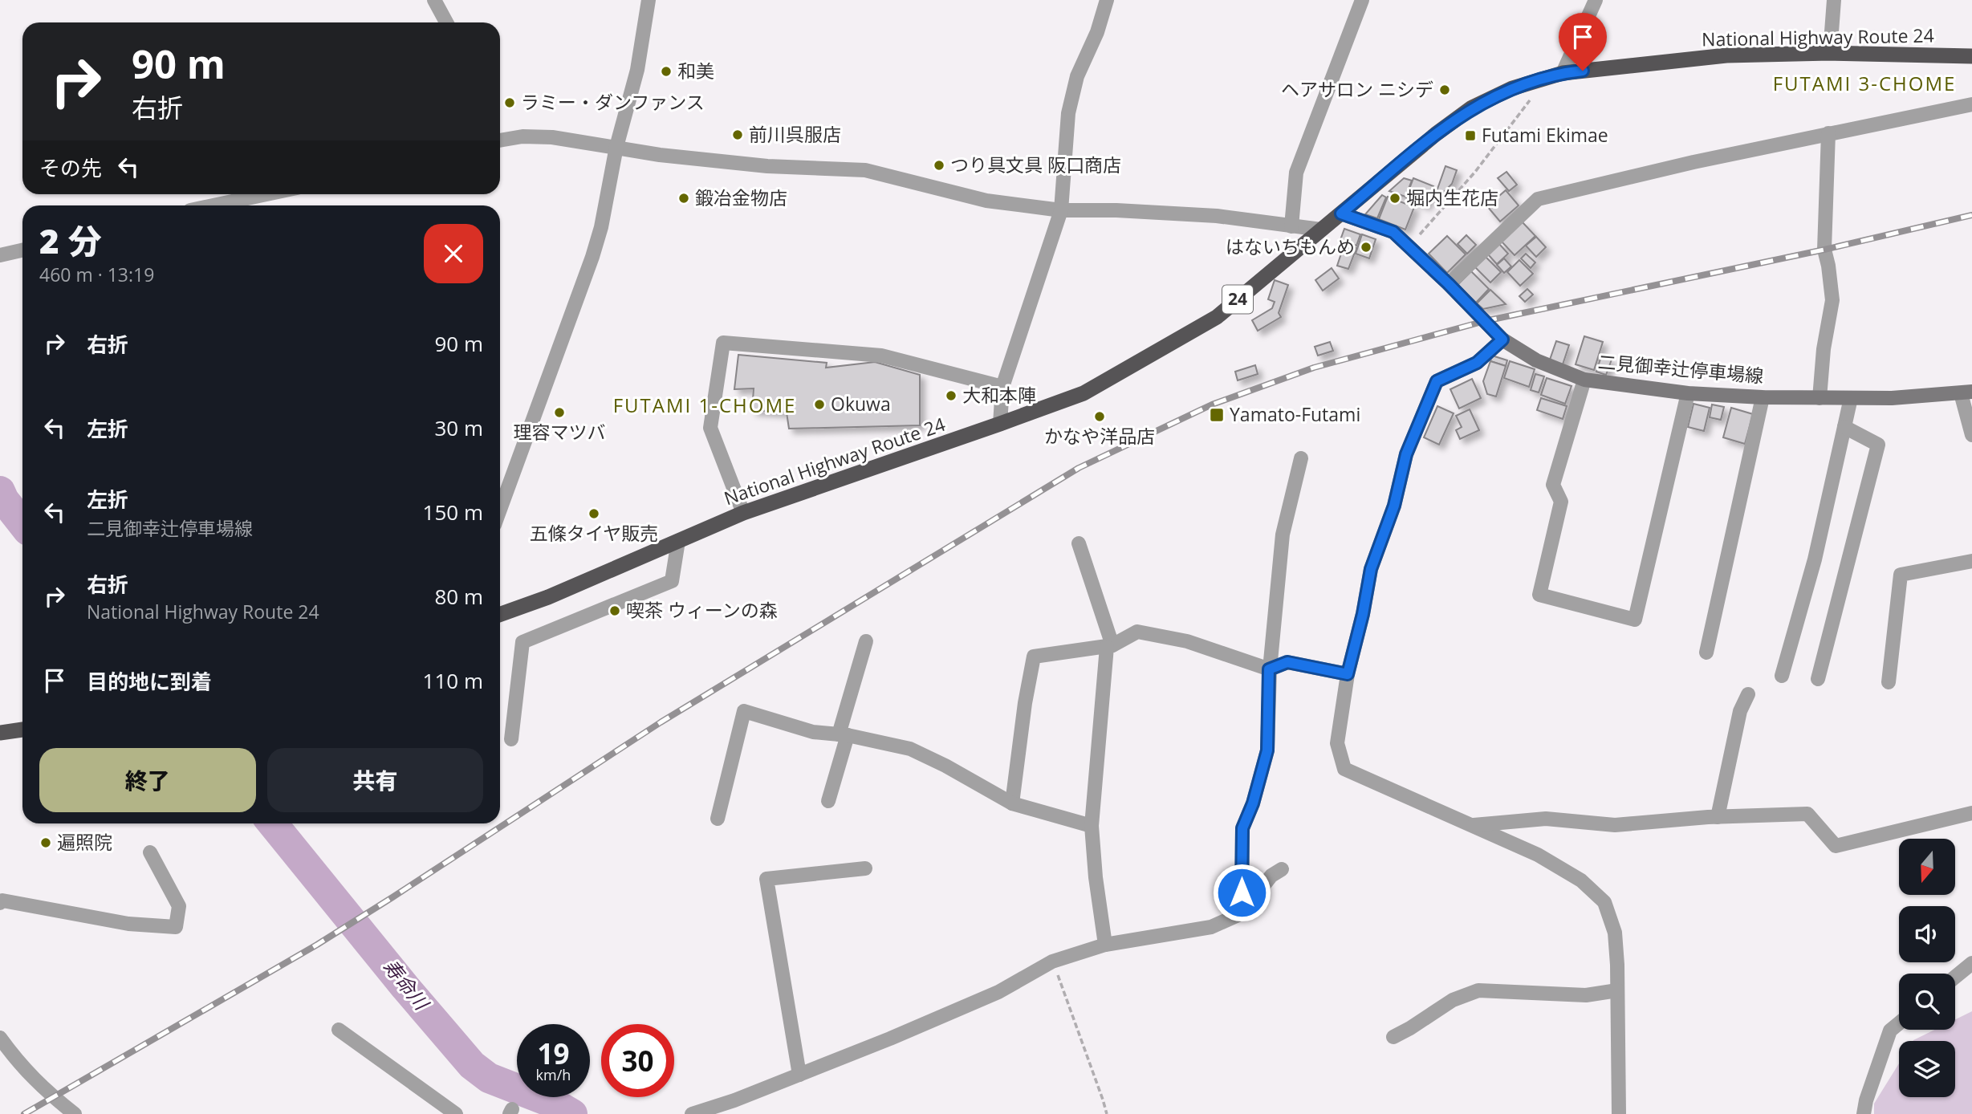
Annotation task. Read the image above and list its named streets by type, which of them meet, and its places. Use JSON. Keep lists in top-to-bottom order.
{
  "streets": {
    "highway": ["National Highway Route 24", "24"],
    "main road": ["二見御幸辻停車場線"]
  },
  "crossings": [
    ["National Highway Route 24", "二見御幸辻停車場線"]
  ],
  "districts": ["FUTAMI 3-CHOME", "FUTAMI 1-CHOME"],
  "water": ["寿命川"],
  "places": {
    "other": [
      "和美",
      "ヘアサロン ニシデ",
      "ラミー・ダンファンス",
      "前川呉服店",
      "つり具文具 阪口商店",
      "鍛冶金物店",
      "堀内生花店",
      "はないちもんめ",
      "大和本陣",
      "Okuwa",
      "理容マツバ",
      "かなや洋品店",
      "五條タイヤ販売",
      "喫茶 ウィーンの森",
      "遍照院"
    ],
    "transit": ["Futami Ekimae", "Yamato-Futami"]
  },
  "north": "bottom",
  "page": {
    "turn": ["90 m", "右折"],
    "then": "その先",
    "heading": ["2 分", "460 m · 13:19"],
    "list": [
      {
        "name": "右折",
        "value": "90 m"
      },
      {
        "name": "左折",
        "value": "30 m"
      },
      {
        "name": "左折",
        "note": "二見御幸辻停車場線",
        "value": "150 m"
      },
      {
        "name": "右折",
        "note": "National Highway Route 24",
        "value": "80 m"
      },
      {
        "name": "目的地に到着",
        "value": "110 m"
      }
    ],
    "buttons": ["終了", "共有"],
    "speed": "19 km/h",
    "limit": "30"
  }
}
